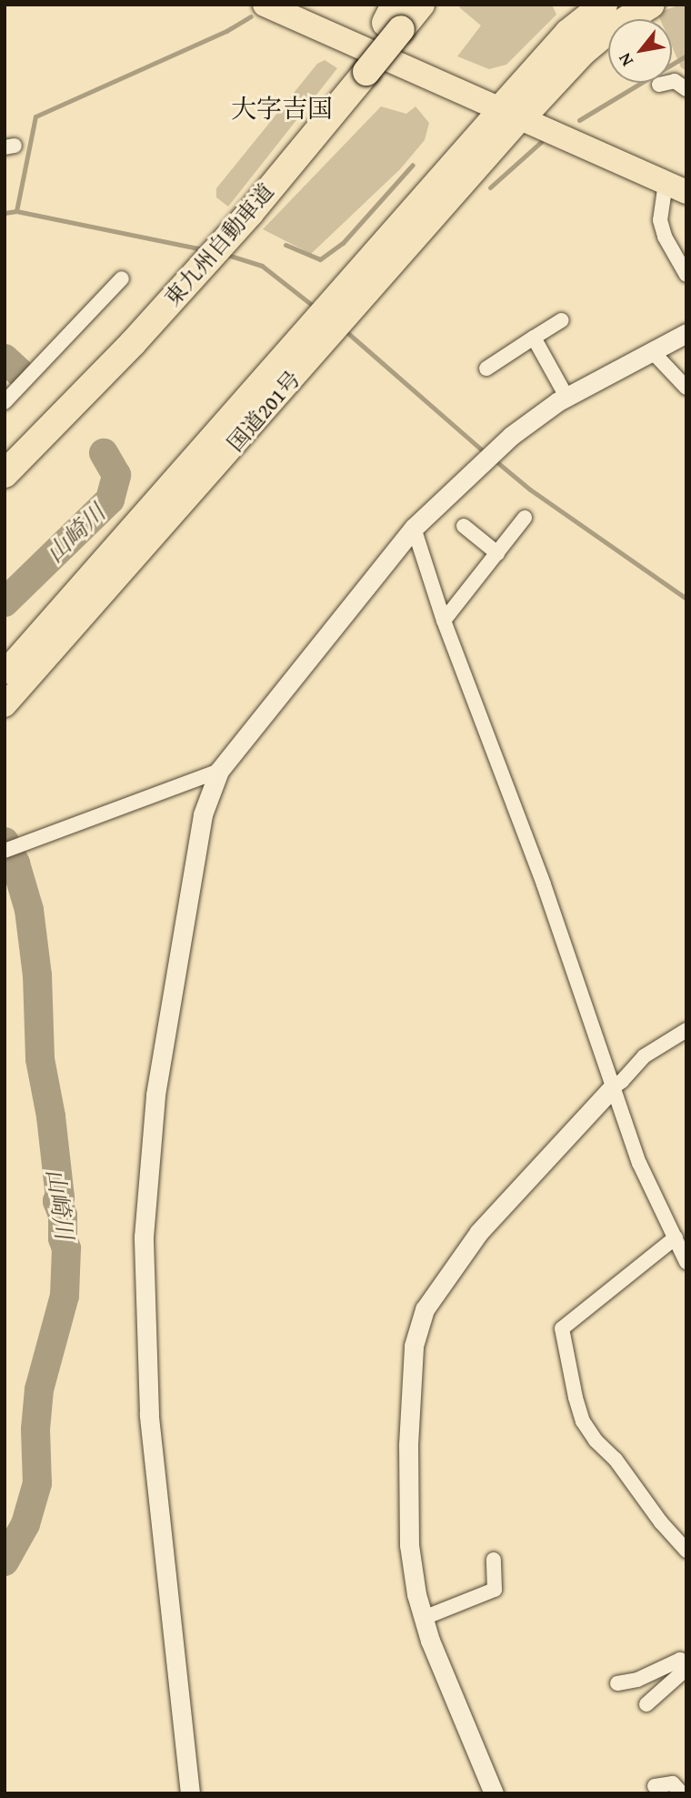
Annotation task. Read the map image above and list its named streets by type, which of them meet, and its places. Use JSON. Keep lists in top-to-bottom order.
{
  "streets": {
    "highway": ["東九州自動車道", "国道201号"]
  },
  "districts": ["大字吉国"],
  "water": ["山崎川"],
  "north": "bottom left"
}
